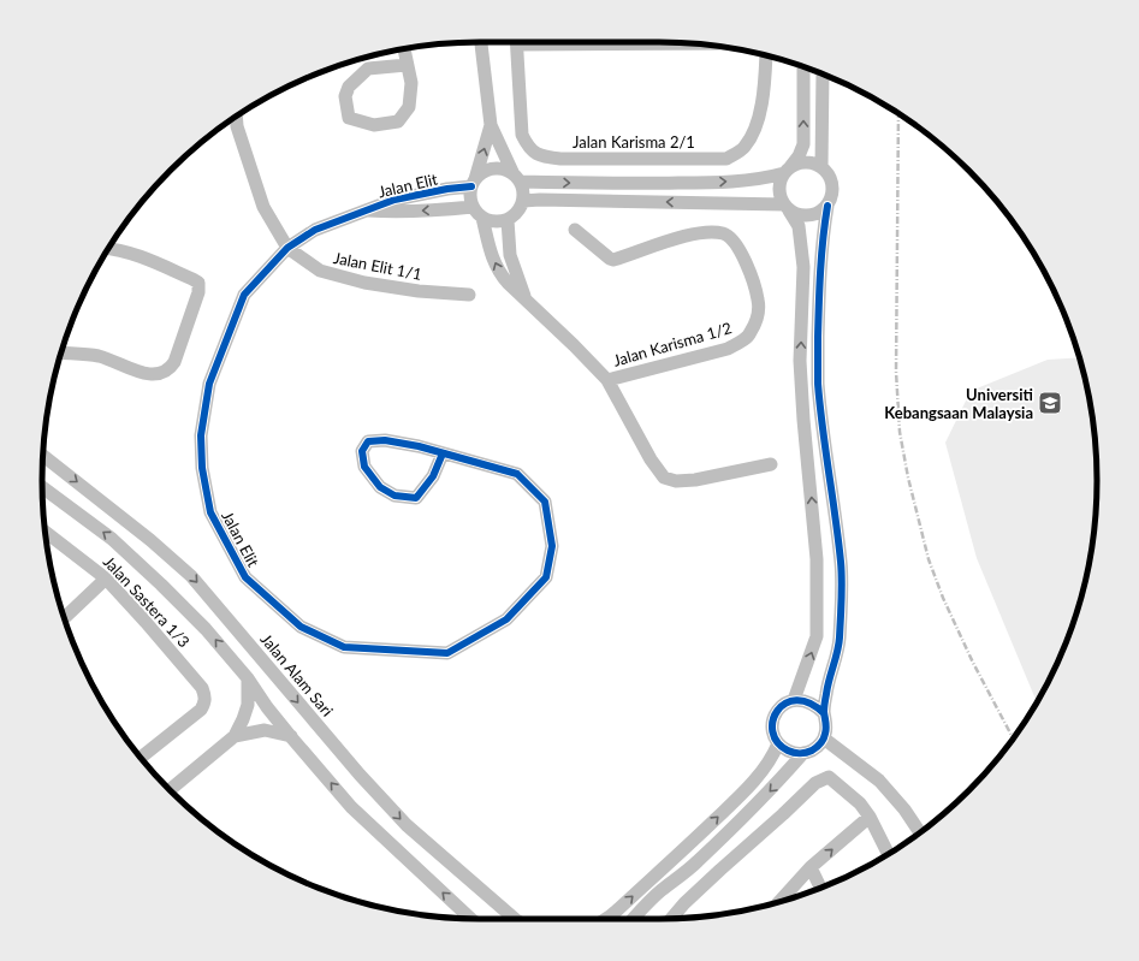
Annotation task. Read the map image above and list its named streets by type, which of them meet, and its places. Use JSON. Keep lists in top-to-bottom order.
{
  "streets": {
    "street": [
      "Jalan Karisma 2/1",
      "Jalan Elit",
      "Jalan Elit 1/1",
      "Jalan Karisma 1/2",
      "Jalan Sastera 1/3",
      "Jalan Alam Sari"
    ]
  },
  "crossings": [
    ["Jalan Elit", "Jalan Elit 1/1"]
  ],
  "places": {
    "school or university": ["Universiti Kebangsaan Malaysia"]
  }
}
